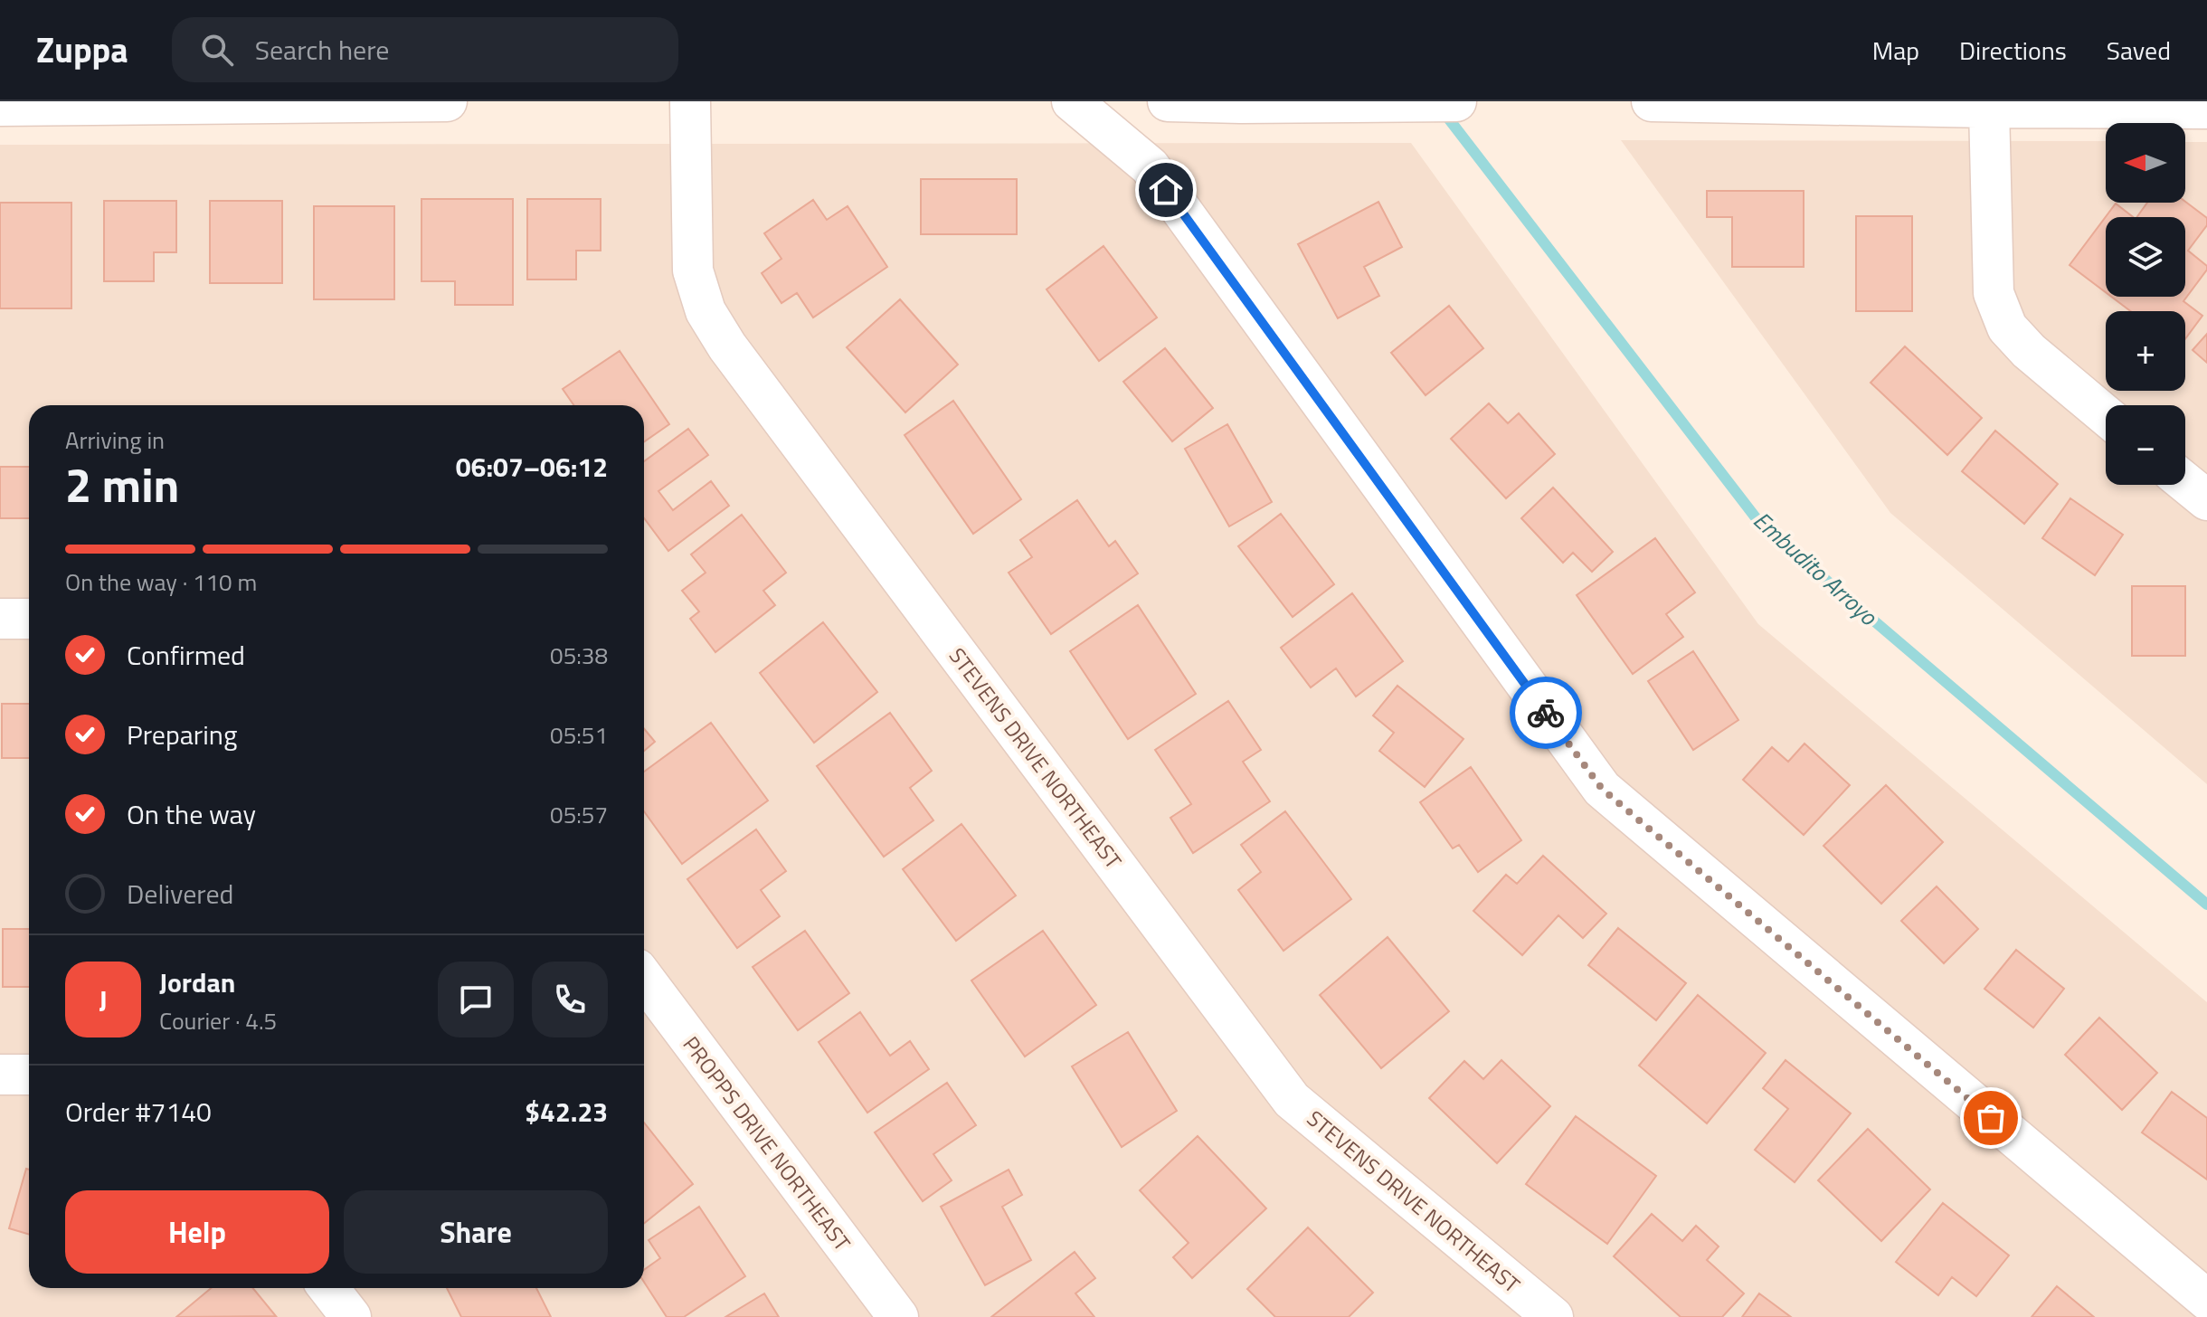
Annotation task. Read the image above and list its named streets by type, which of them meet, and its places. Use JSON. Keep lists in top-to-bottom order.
{
  "streets": {
    "street": ["STEVENS DRIVE NORTHEAST", "PROPPS DRIVE NORTHEAST"]
  },
  "water": ["Embudito Arroyo"],
  "north": "left",
  "page": {
    "header": "Zuppa",
    "search": "Search here",
    "nav": ["Map", "Directions", "Saved"],
    "map_buttons": ["+", "−"],
    "heading": ["2 min", "Arriving in", "06:07–06:12"],
    "panel": [
      "Jordan",
      "Courier · 4.5",
      "Order #7140",
      "$42.23"
    ],
    "bar": "On the way · 110 m",
    "list": [
      ["Confirmed", "05:38"],
      ["Preparing", "05:51"],
      ["On the way", "05:57"],
      "Delivered"
    ],
    "round": "J",
    "buttons": ["Help", "Share"]
  }
}
